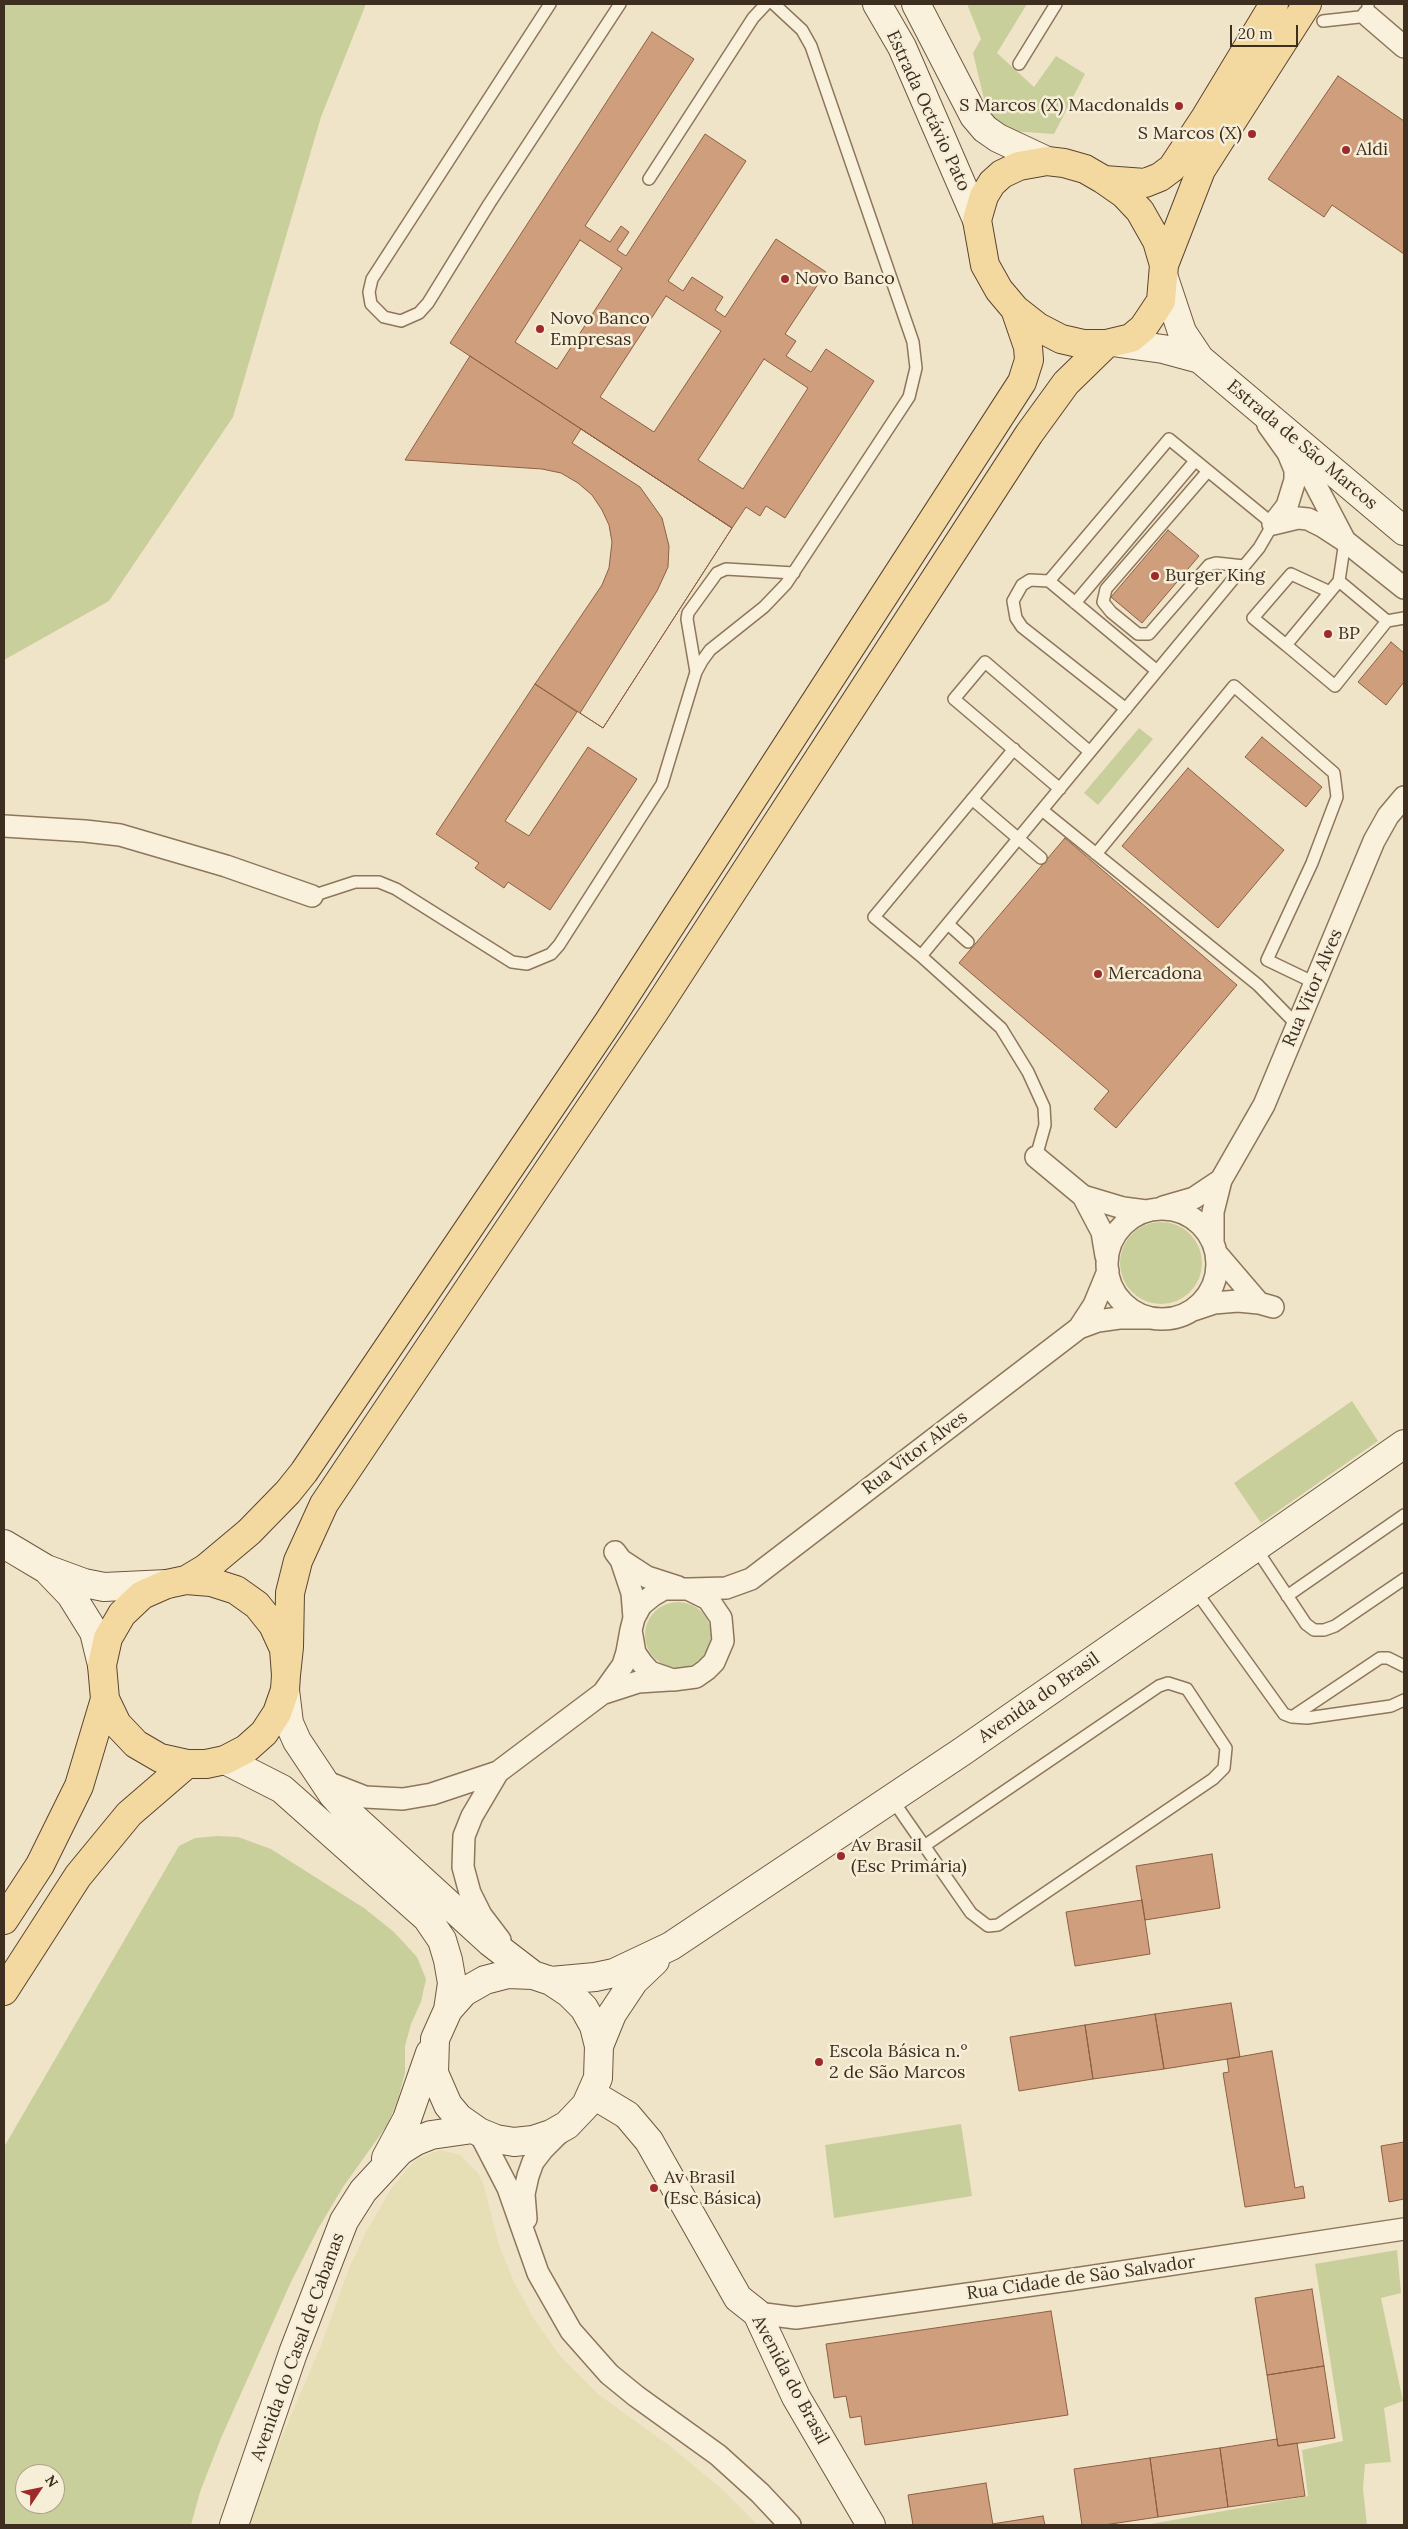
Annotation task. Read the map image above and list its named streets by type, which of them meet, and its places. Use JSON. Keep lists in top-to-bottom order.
{
  "streets": {
    "street": [
      "Estrada Octávio Pato",
      "Estrada de São Marcos",
      "Rua Vitor Alves",
      "Avenida do Brasil",
      "Rua Cidade de São Salvador",
      "Avenida do Casal de Cabanas"
    ]
  },
  "crossings": [
    ["Rua Vitor Alves", "Avenida do Brasil"],
    ["Rua Vitor Alves", "Avenida do Casal de Cabanas"],
    ["Avenida do Brasil", "Rua Cidade de São Salvador"],
    ["Avenida do Brasil", "Avenida do Casal de Cabanas"]
  ],
  "places": [
    "S Marcos (X) Macdonalds",
    "S Marcos (X)",
    "Aldi",
    "Novo Banco",
    "Novo Banco Empresas",
    "Burger King",
    "BP",
    "Mercadona",
    "Av Brasil (Esc Primária)",
    "Escola Básica n.º 2 de São Marcos",
    "Av Brasil (Esc Básica)"
  ],
  "scale_bar": "20 m",
  "north": "top right"
}
